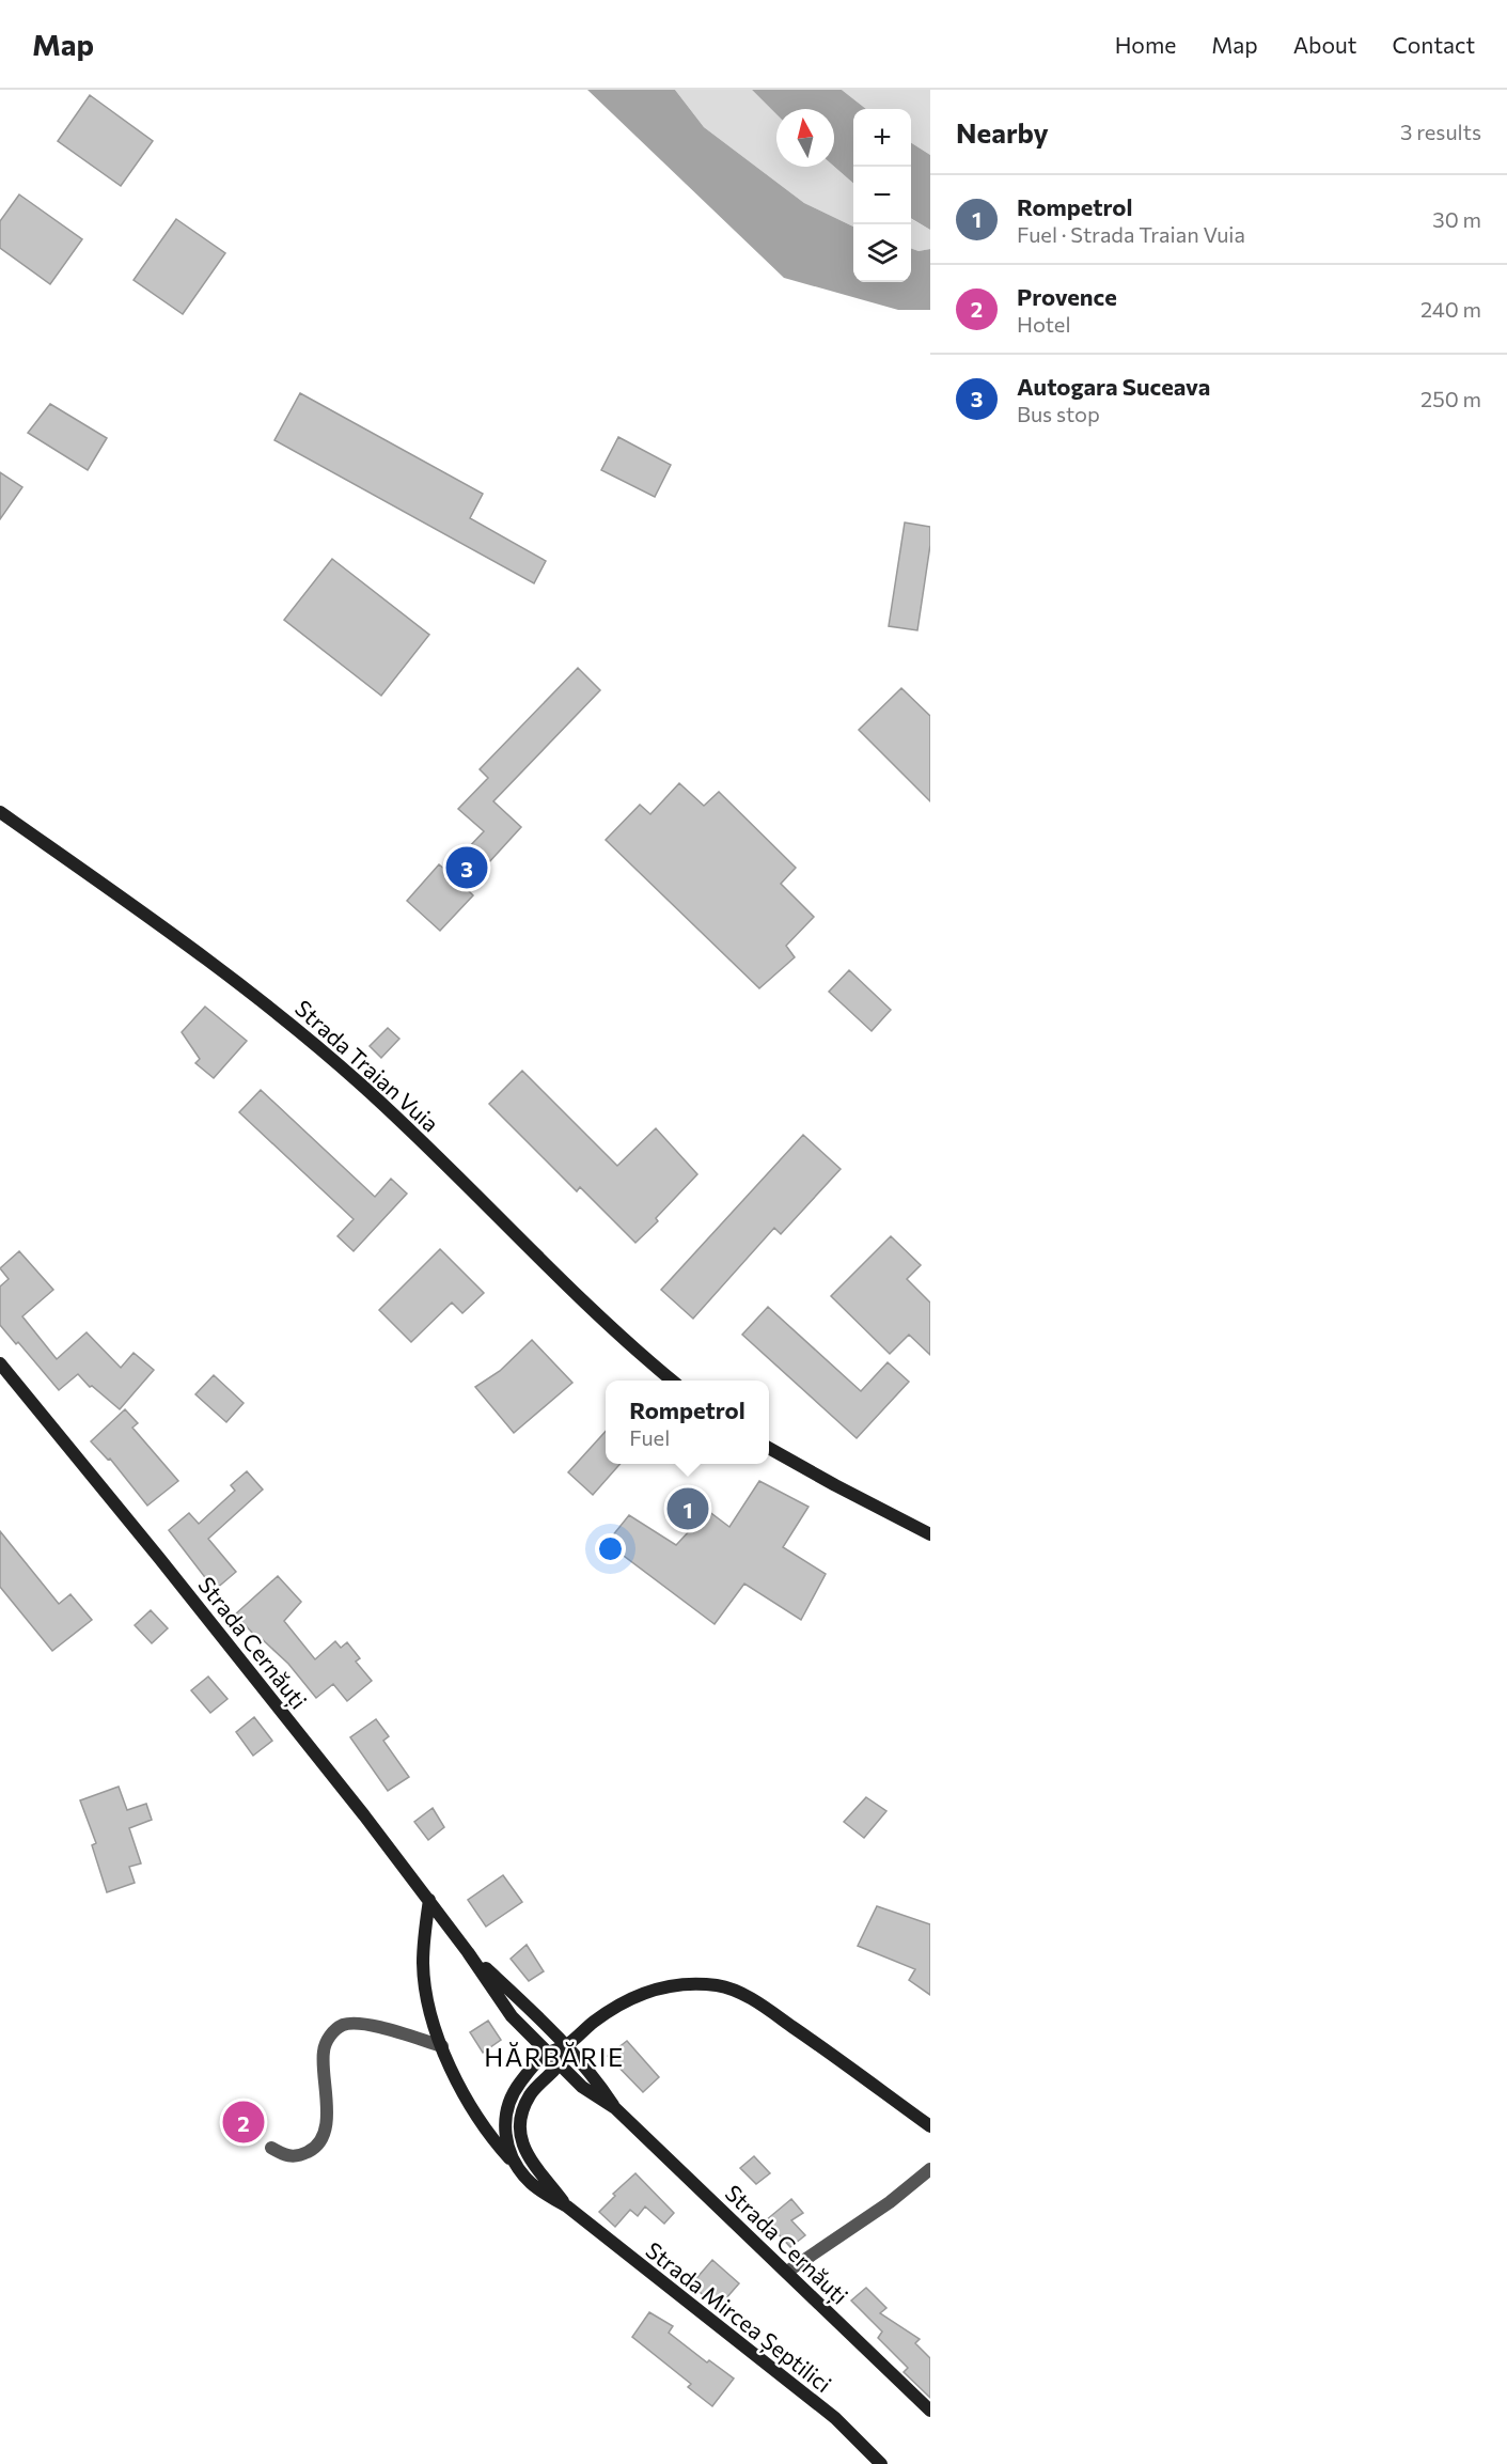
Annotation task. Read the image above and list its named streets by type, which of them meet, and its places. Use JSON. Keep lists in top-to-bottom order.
{
  "streets": {
    "street": ["Strada Traian Vuia", "Strada Cernăuți", "Strada Mircea Șeptilici"]
  },
  "crossings": [
    ["Strada Cernăuți", "Strada Mircea Șeptilici"]
  ],
  "districts": ["HĂRBĂRIE"],
  "north": "top",
  "page": {
    "header": "Map",
    "nav": [
      "Home",
      "Map",
      "About",
      "Contact"
    ],
    "heading": ["Nearby", "3 results"],
    "map_buttons": ["+", "−"],
    "list": [
      {
        "mark": "1",
        "name": "Rompetrol",
        "note": "Fuel · Strada Traian Vuia",
        "value": "30 m"
      },
      {
        "mark": "2",
        "name": "Provence",
        "note": "Hotel",
        "value": "240 m"
      },
      {
        "mark": "3",
        "name": "Autogara Suceava",
        "note": "Bus stop",
        "value": "250 m"
      }
    ],
    "pins": ["3", "1", "2"],
    "popup": ["Rompetrol", "Fuel"]
  }
}
